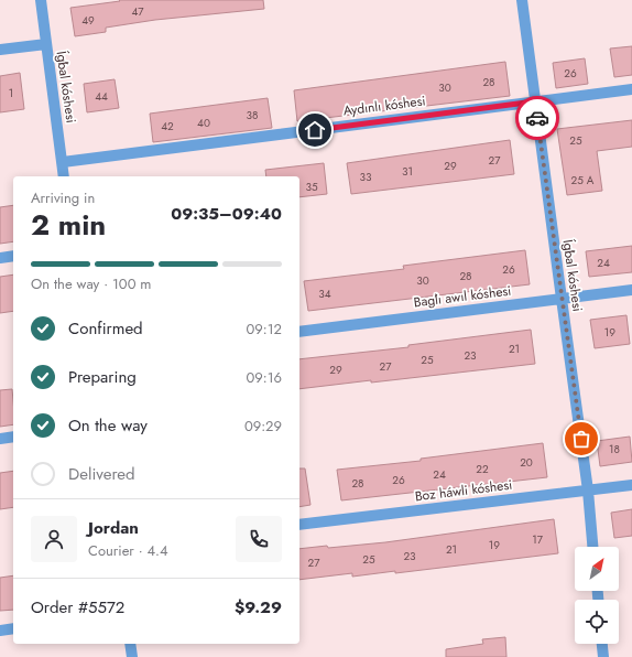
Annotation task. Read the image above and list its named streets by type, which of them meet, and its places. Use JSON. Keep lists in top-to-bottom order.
{
  "streets": {
    "street": [
      "Íǵbal kóshesi",
      "Aydınlı kóshesi",
      "Baǵlı awıl kóshesi",
      "Boz háwli kóshesi"
    ]
  },
  "crossings": [
    ["Íǵbal kóshesi", "Aydınlı kóshesi"],
    ["Íǵbal kóshesi", "Baǵlı awıl kóshesi"],
    ["Íǵbal kóshesi", "Boz háwli kóshesi"]
  ],
  "house_numbers": [
    "47",
    "49",
    "26",
    "28",
    "30",
    "1",
    "44",
    "38",
    "40",
    "42",
    "25",
    "27",
    "29",
    "31",
    "33",
    "25 А",
    "35",
    "24",
    "26",
    "28",
    "30",
    "34",
    "19",
    "21",
    "23",
    "25",
    "27",
    "29",
    "18",
    "20",
    "22",
    "24",
    "26",
    "28",
    "17",
    "19",
    "21",
    "23",
    "25",
    "27"
  ],
  "north": "top right",
  "page": {
    "heading": ["2 min", "Arriving in", "09:35–09:40"],
    "panel": [
      "Jordan",
      "Courier · 4.4",
      "Order #5572",
      "$9.29"
    ],
    "bar": "On the way · 100 m",
    "list": [
      ["Confirmed", "09:12"],
      ["Preparing", "09:16"],
      ["On the way", "09:29"],
      "Delivered"
    ]
  }
}
